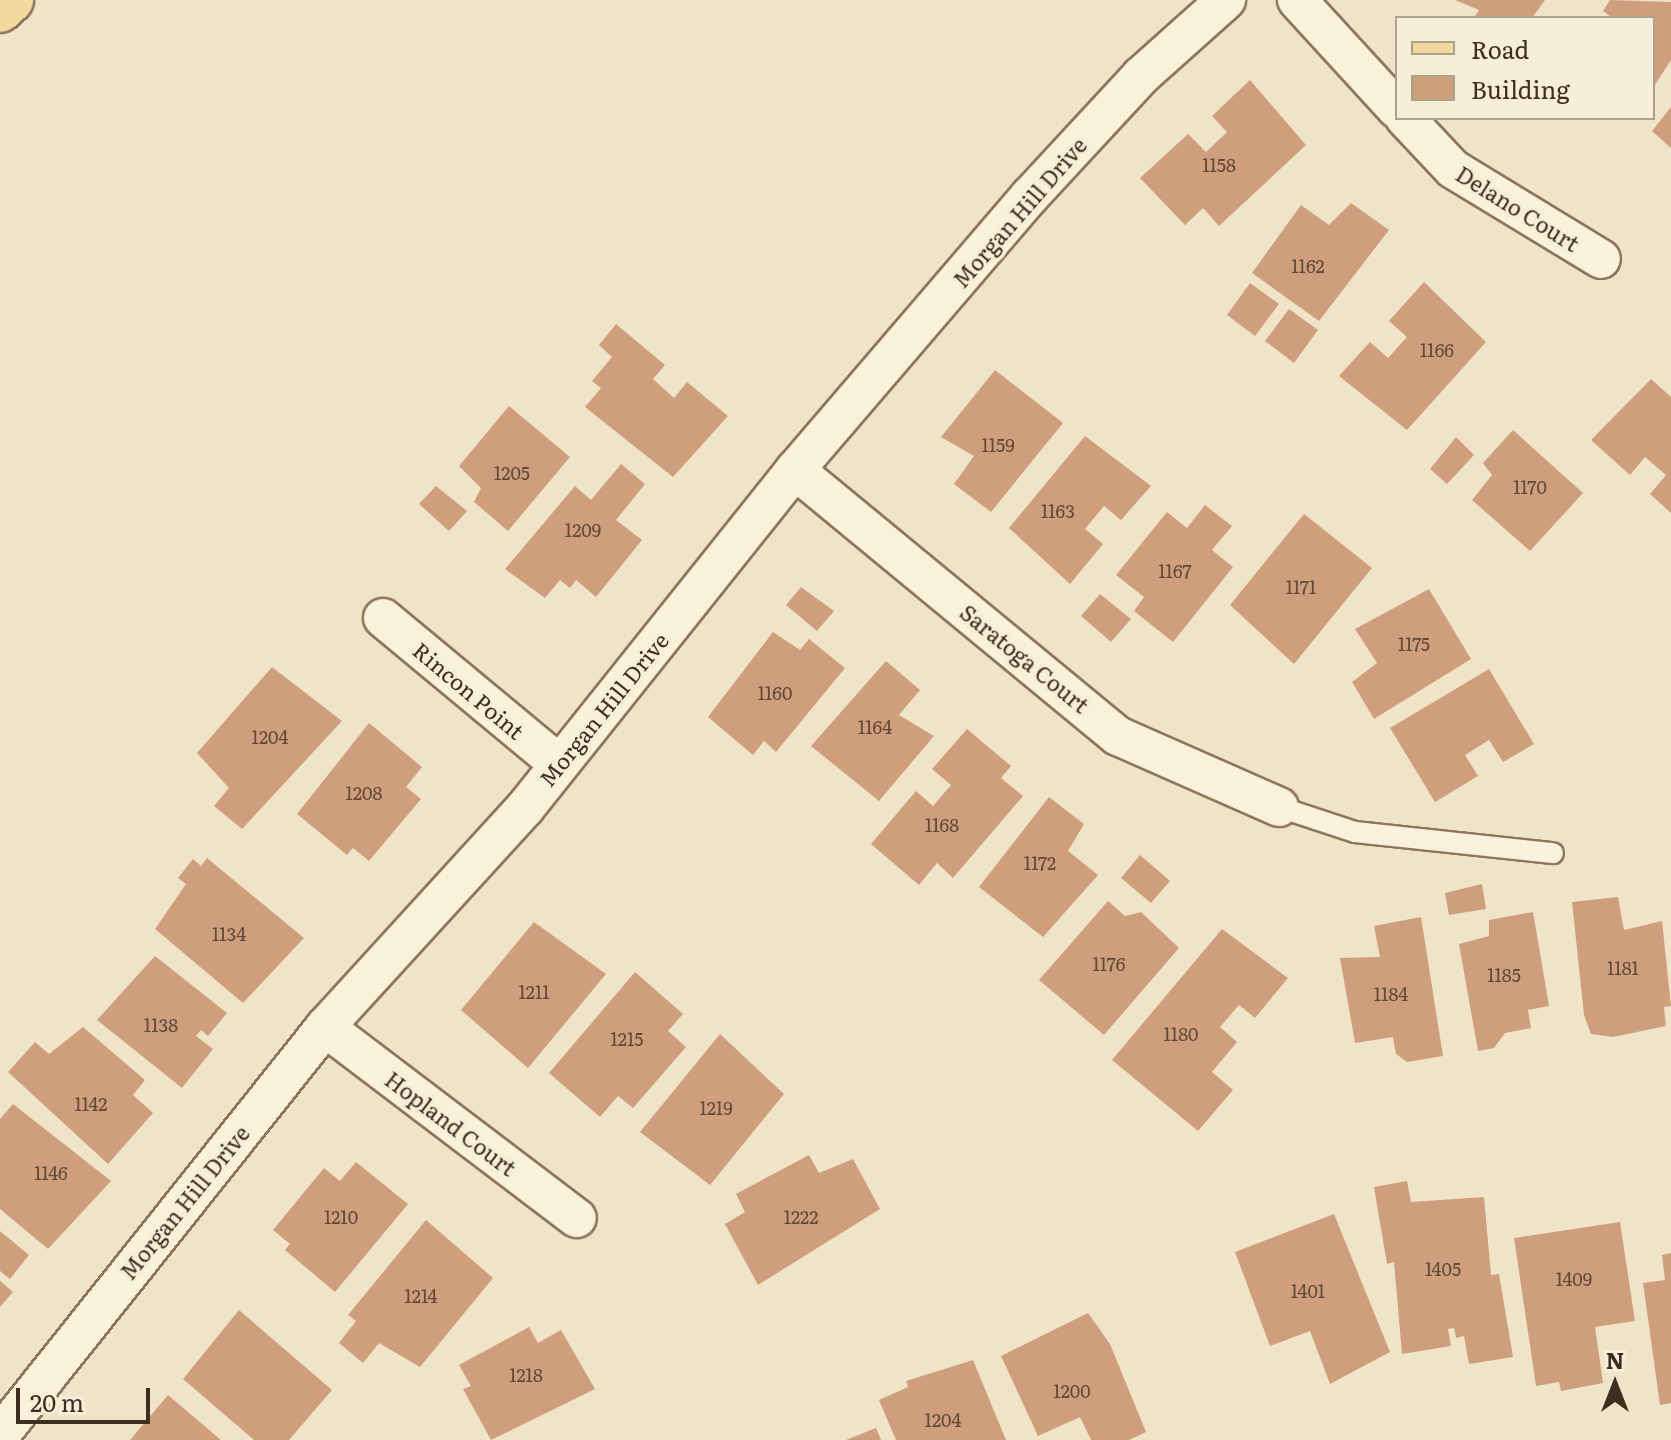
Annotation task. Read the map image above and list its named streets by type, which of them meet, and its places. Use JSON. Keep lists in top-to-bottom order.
{
  "streets": {
    "street": [
      "Delano Court",
      "Morgan Hill Drive",
      "Saratoga Court",
      "Rincon Point",
      "Hopland Court"
    ]
  },
  "crossings": [
    ["Morgan Hill Drive", "Saratoga Court"],
    ["Morgan Hill Drive", "Rincon Point"],
    ["Morgan Hill Drive", "Hopland Court"]
  ],
  "house_numbers": [
    "1158",
    "1162",
    "1166",
    "1159",
    "1205",
    "1170",
    "1163",
    "1209",
    "1167",
    "1171",
    "1175",
    "1160",
    "1164",
    "1204",
    "1208",
    "1168",
    "1172",
    "1134",
    "1176",
    "1181",
    "1185",
    "1211",
    "1184",
    "1138",
    "1180",
    "1215",
    "1142",
    "1219",
    "1146",
    "1210",
    "1222",
    "1405",
    "1409",
    "1401",
    "1214",
    "1218",
    "1200",
    "1204"
  ],
  "legend": ["Road", "Building"],
  "scale_bar": "20 m",
  "north": "top"
}
